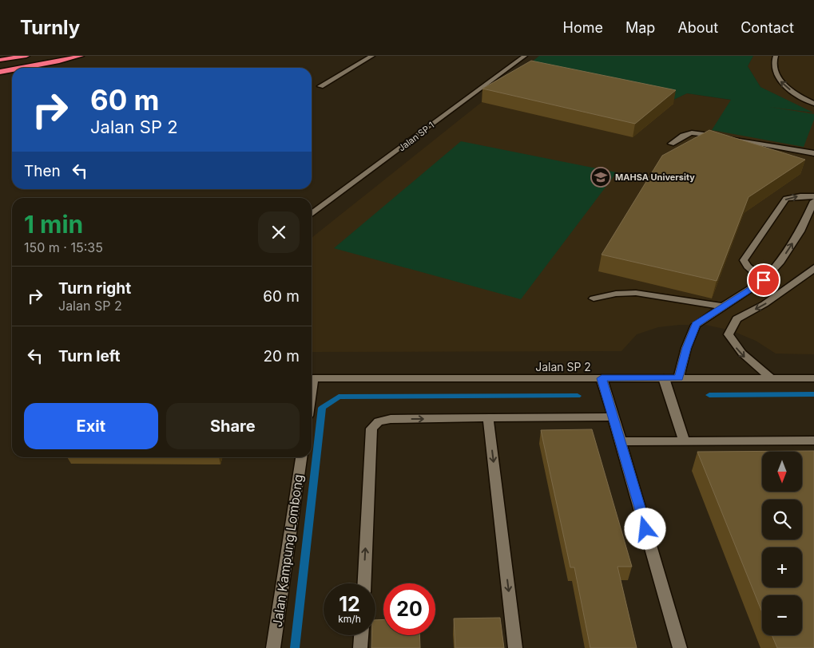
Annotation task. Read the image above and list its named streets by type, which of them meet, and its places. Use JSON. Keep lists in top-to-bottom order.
{
  "streets": {
    "street": ["Jalan SP 1", "Jalan SP 2", "Jalan Kampung Lombong"]
  },
  "places": {
    "school or university": ["MAHSA University"]
  },
  "north": "bottom",
  "page": {
    "header": "Turnly",
    "nav": [
      "Home",
      "Map",
      "About",
      "Contact"
    ],
    "turn": ["60 m", "Jalan SP 2"],
    "then": "Then",
    "heading": ["1 min", "150 m · 15:35"],
    "list": [
      {
        "name": "Turn right",
        "note": "Jalan SP 2",
        "value": "60 m"
      },
      {
        "name": "Turn left",
        "value": "20 m"
      }
    ],
    "buttons": ["Exit", "Share"],
    "map_buttons": ["+", "−"],
    "speed": "12 km/h",
    "limit": "20"
  }
}
